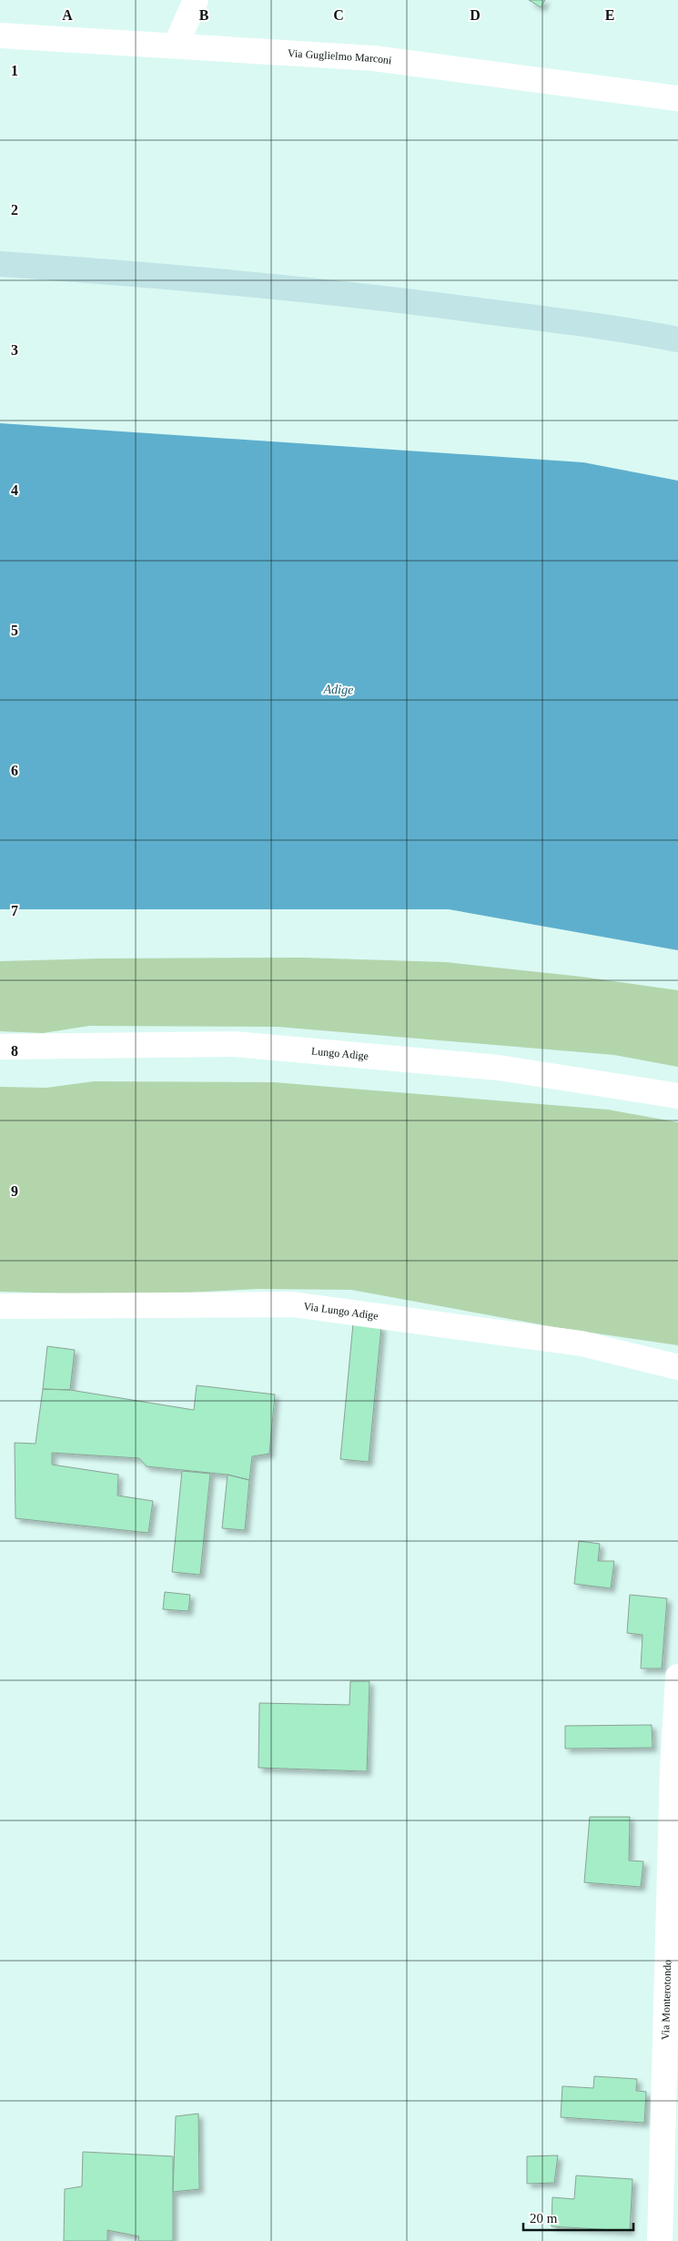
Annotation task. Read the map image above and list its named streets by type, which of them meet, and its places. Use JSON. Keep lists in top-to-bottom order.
{
  "streets": {
    "street": [
      "Via Guglielmo Marconi",
      "Lungo Adige",
      "Via Lungo Adige",
      "Via Monterotondo"
    ]
  },
  "water": ["Adige"],
  "scale_bar": "20 m",
  "grid": {
    "columns": [
      "A",
      "B",
      "C",
      "D",
      "E"
    ],
    "rows": [
      "1",
      "2",
      "3",
      "4",
      "5",
      "6",
      "7",
      "8",
      "9"
    ]
  }
}
